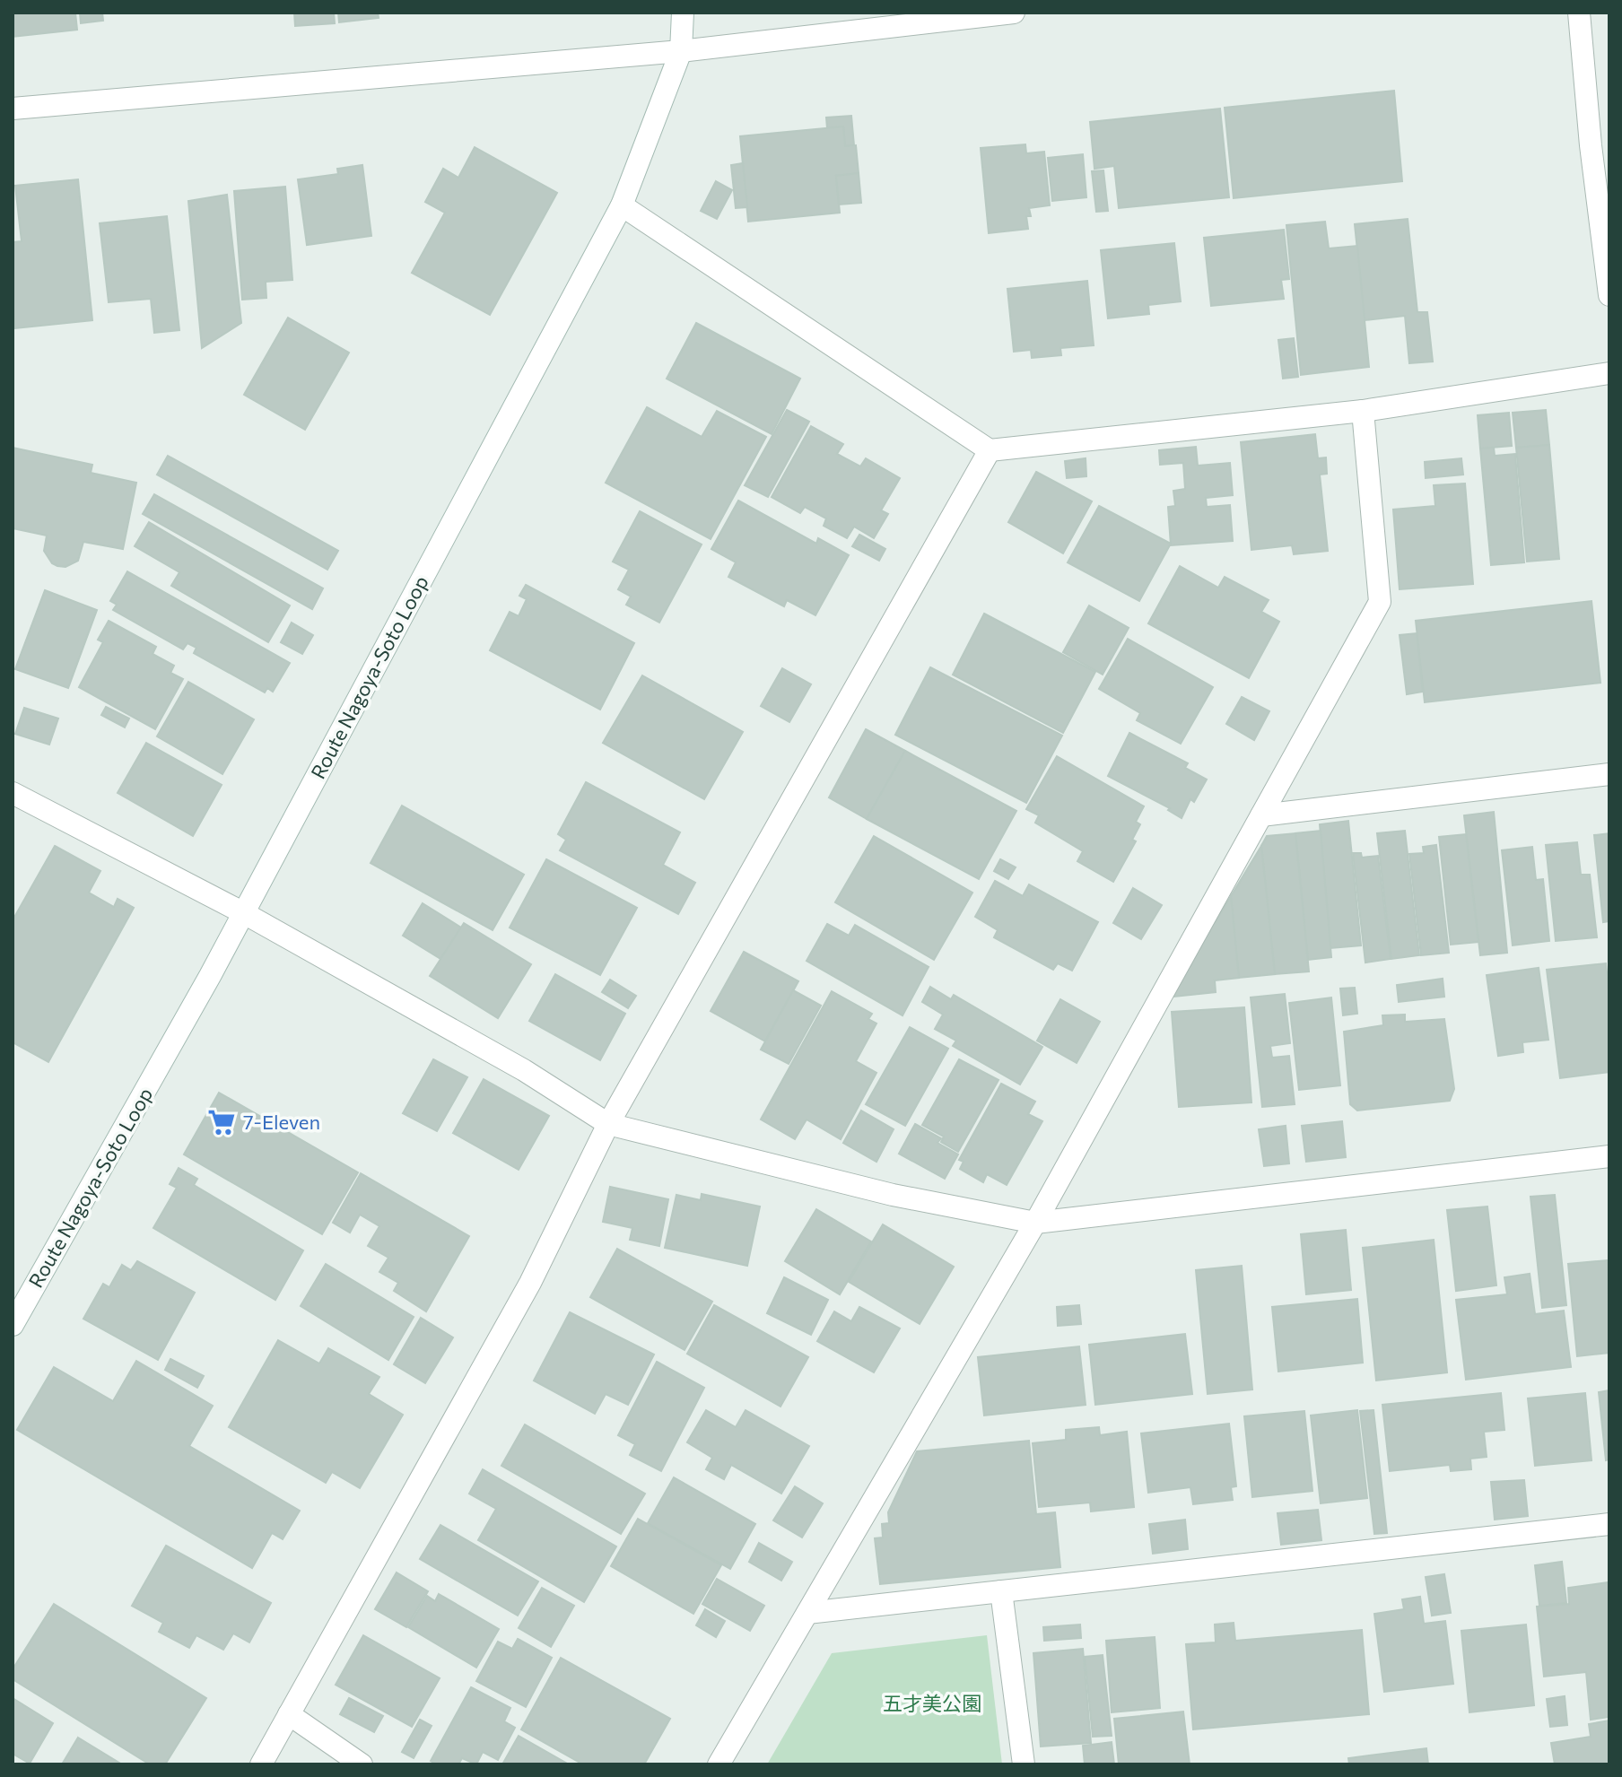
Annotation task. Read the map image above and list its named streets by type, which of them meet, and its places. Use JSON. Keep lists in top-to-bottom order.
{
  "streets": {
    "street": ["Route Nagoya-Soto Loop"]
  },
  "parks": ["五才美公園"],
  "places": {
    "supermarket": ["7-Eleven"]
  }
}
